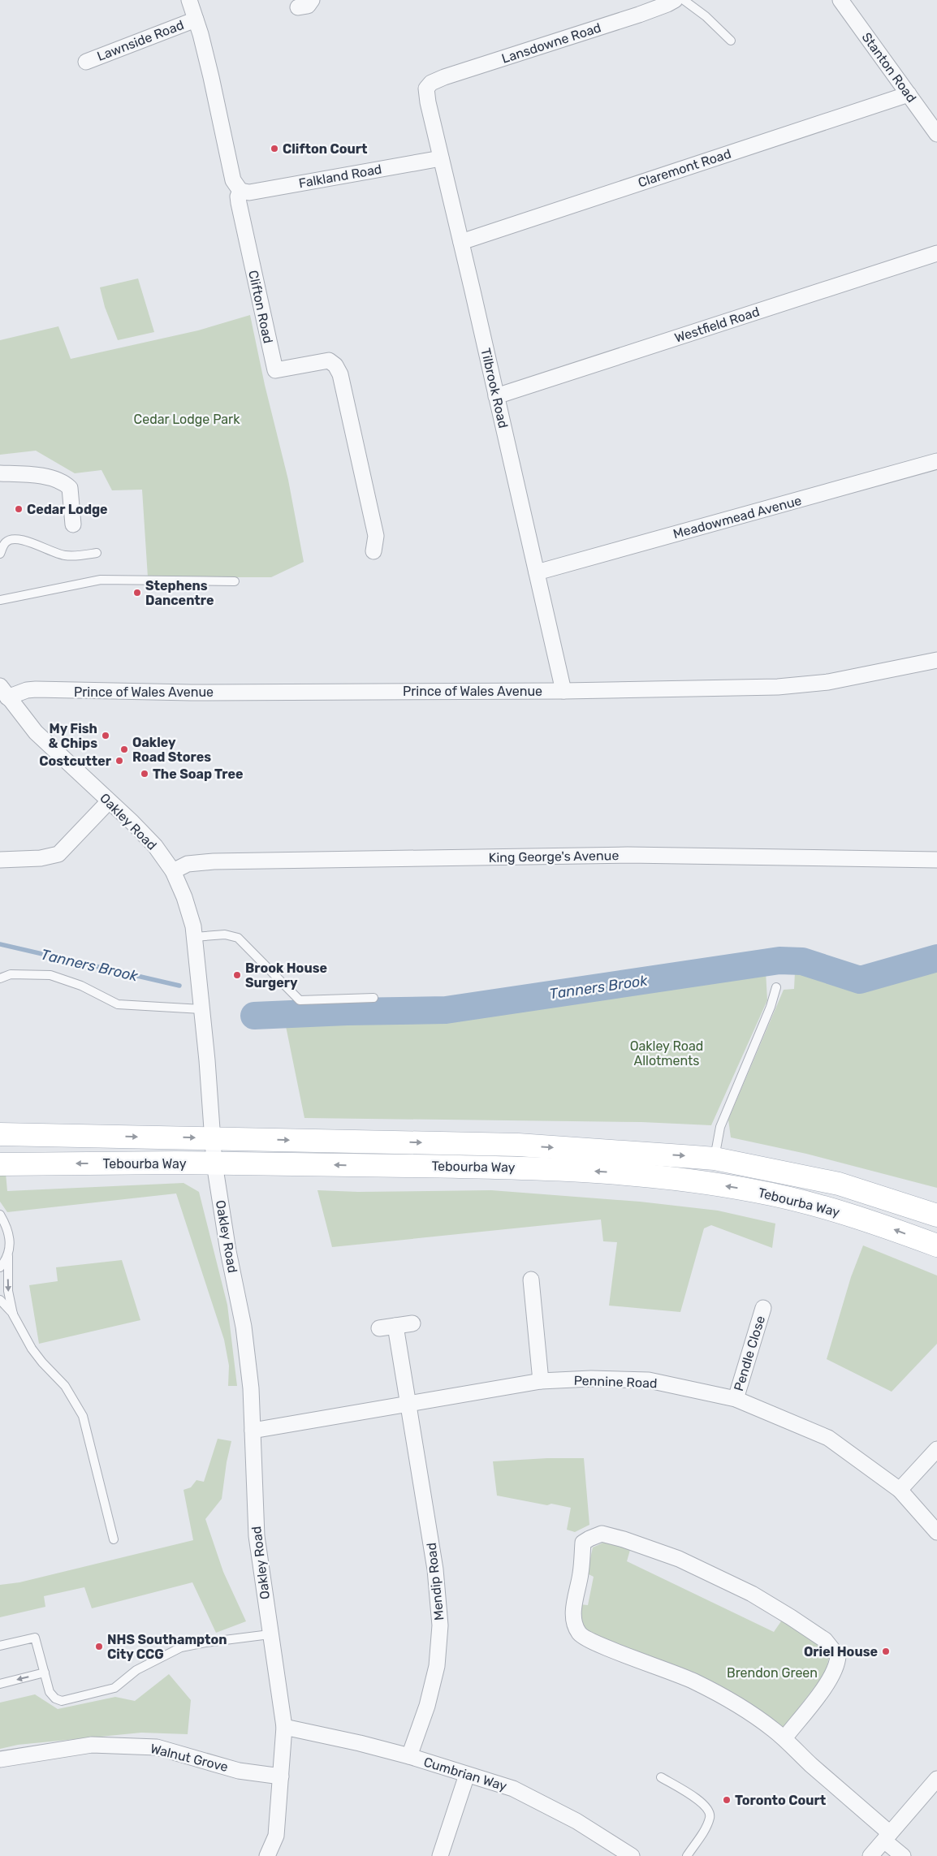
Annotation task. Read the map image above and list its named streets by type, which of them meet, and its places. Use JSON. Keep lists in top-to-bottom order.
{
  "streets": {
    "main road": ["Tebourba Way"],
    "street": [
      "Lawnside Road",
      "Lansdowne Road",
      "Stanton Road",
      "Claremont Road",
      "Falkland Road",
      "Clifton Road",
      "Westfield Road",
      "Tilbrook Road",
      "Meadowmead Avenue",
      "Prince of Wales Avenue",
      "Oakley Road",
      "King George's Avenue",
      "Pendle Close",
      "Pennine Road",
      "Mendip Road",
      "Walnut Grove",
      "Cumbrian Way"
    ]
  },
  "crossings": [
    ["Lawnside Road", "Clifton Road"],
    ["Lansdowne Road", "Tilbrook Road"],
    ["Stanton Road", "Claremont Road"],
    ["Claremont Road", "Tilbrook Road"],
    ["Falkland Road", "Clifton Road"],
    ["Falkland Road", "Tilbrook Road"],
    ["Westfield Road", "Tilbrook Road"],
    ["Tilbrook Road", "Meadowmead Avenue"],
    ["Tilbrook Road", "Prince of Wales Avenue"],
    ["Prince of Wales Avenue", "Oakley Road"],
    ["Oakley Road", "King George's Avenue"],
    ["Oakley Road", "Tebourba Way"],
    ["Oakley Road", "Pennine Road"],
    ["Oakley Road", "Walnut Grove"],
    ["Oakley Road", "Cumbrian Way"],
    ["Pendle Close", "Pennine Road"],
    ["Pennine Road", "Mendip Road"],
    ["Mendip Road", "Cumbrian Way"]
  ],
  "water": ["Tanners Brook"],
  "parks": ["Cedar Lodge Park", "Oakley Road Allotments", "Brendon Green"],
  "places": [
    "Clifton Court",
    "Cedar Lodge",
    "Stephens Dancentre",
    "My Fish & Chips",
    "Oakley Road Stores",
    "Costcutter",
    "The Soap Tree",
    "Brook House Surgery",
    "NHS Southampton City CCG",
    "Oriel House",
    "Toronto Court"
  ]
}
